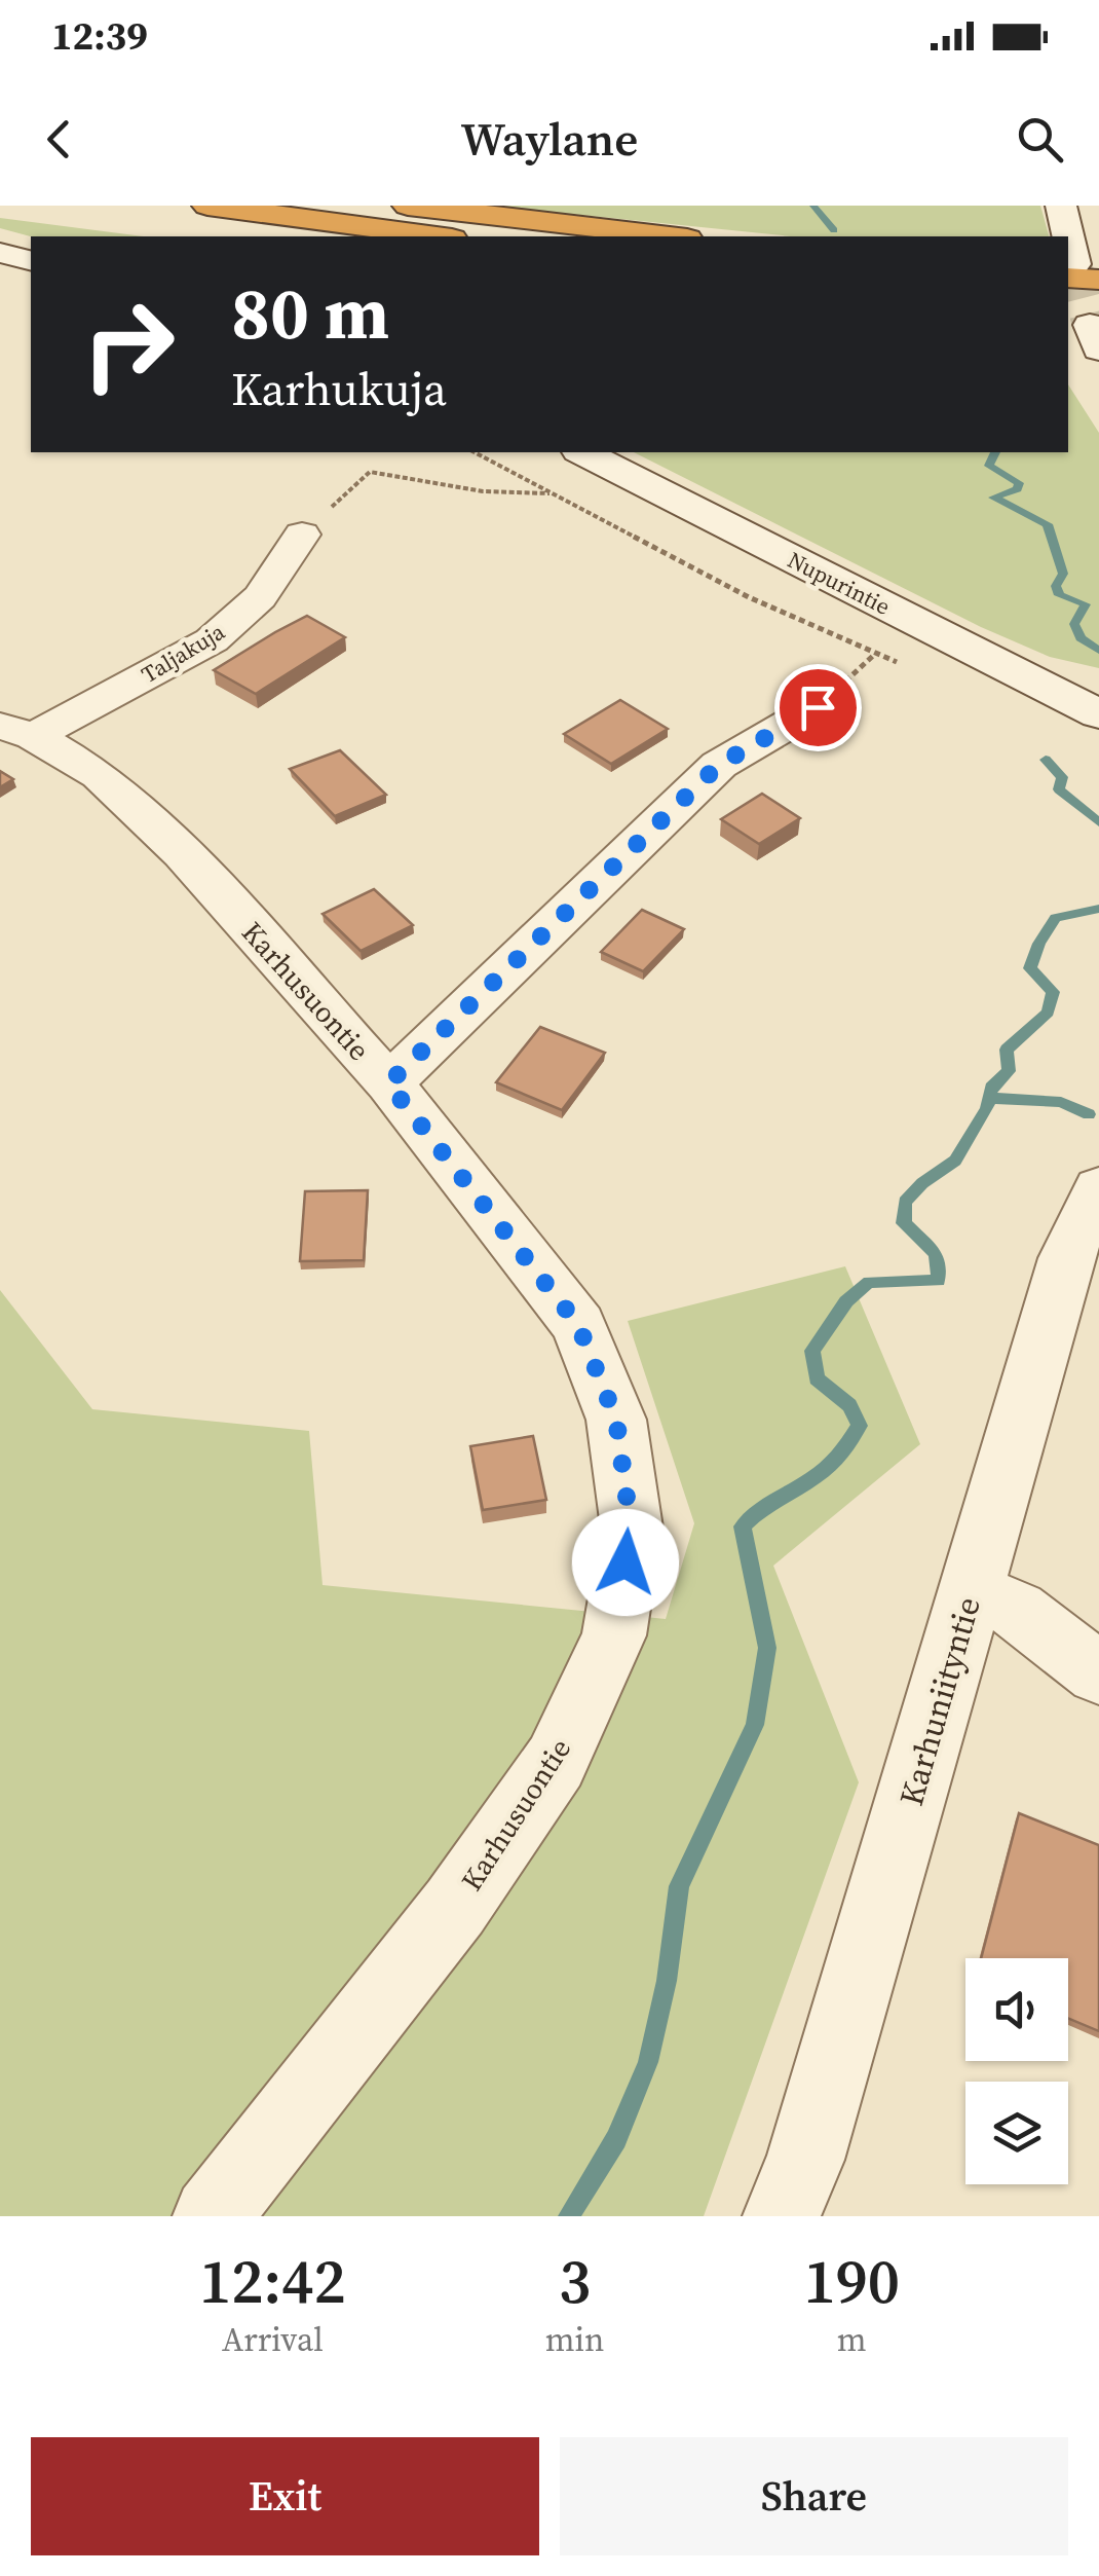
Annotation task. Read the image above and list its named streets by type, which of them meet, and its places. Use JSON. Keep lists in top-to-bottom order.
{
  "streets": {
    "main road": ["Nupurintie"],
    "street": ["Taljakuja", "Karhusuontie", "Karhuniityntie"]
  },
  "crossings": [
    ["Taljakuja", "Karhusuontie"]
  ],
  "page": {
    "status": "12:39",
    "header": "Waylane",
    "turn": ["80 m", "Karhukuja"],
    "eta": [
      "12:42",
      "Arrival",
      "3",
      "min",
      "190",
      "m"
    ],
    "buttons": ["Exit", "Share"]
  }
}
